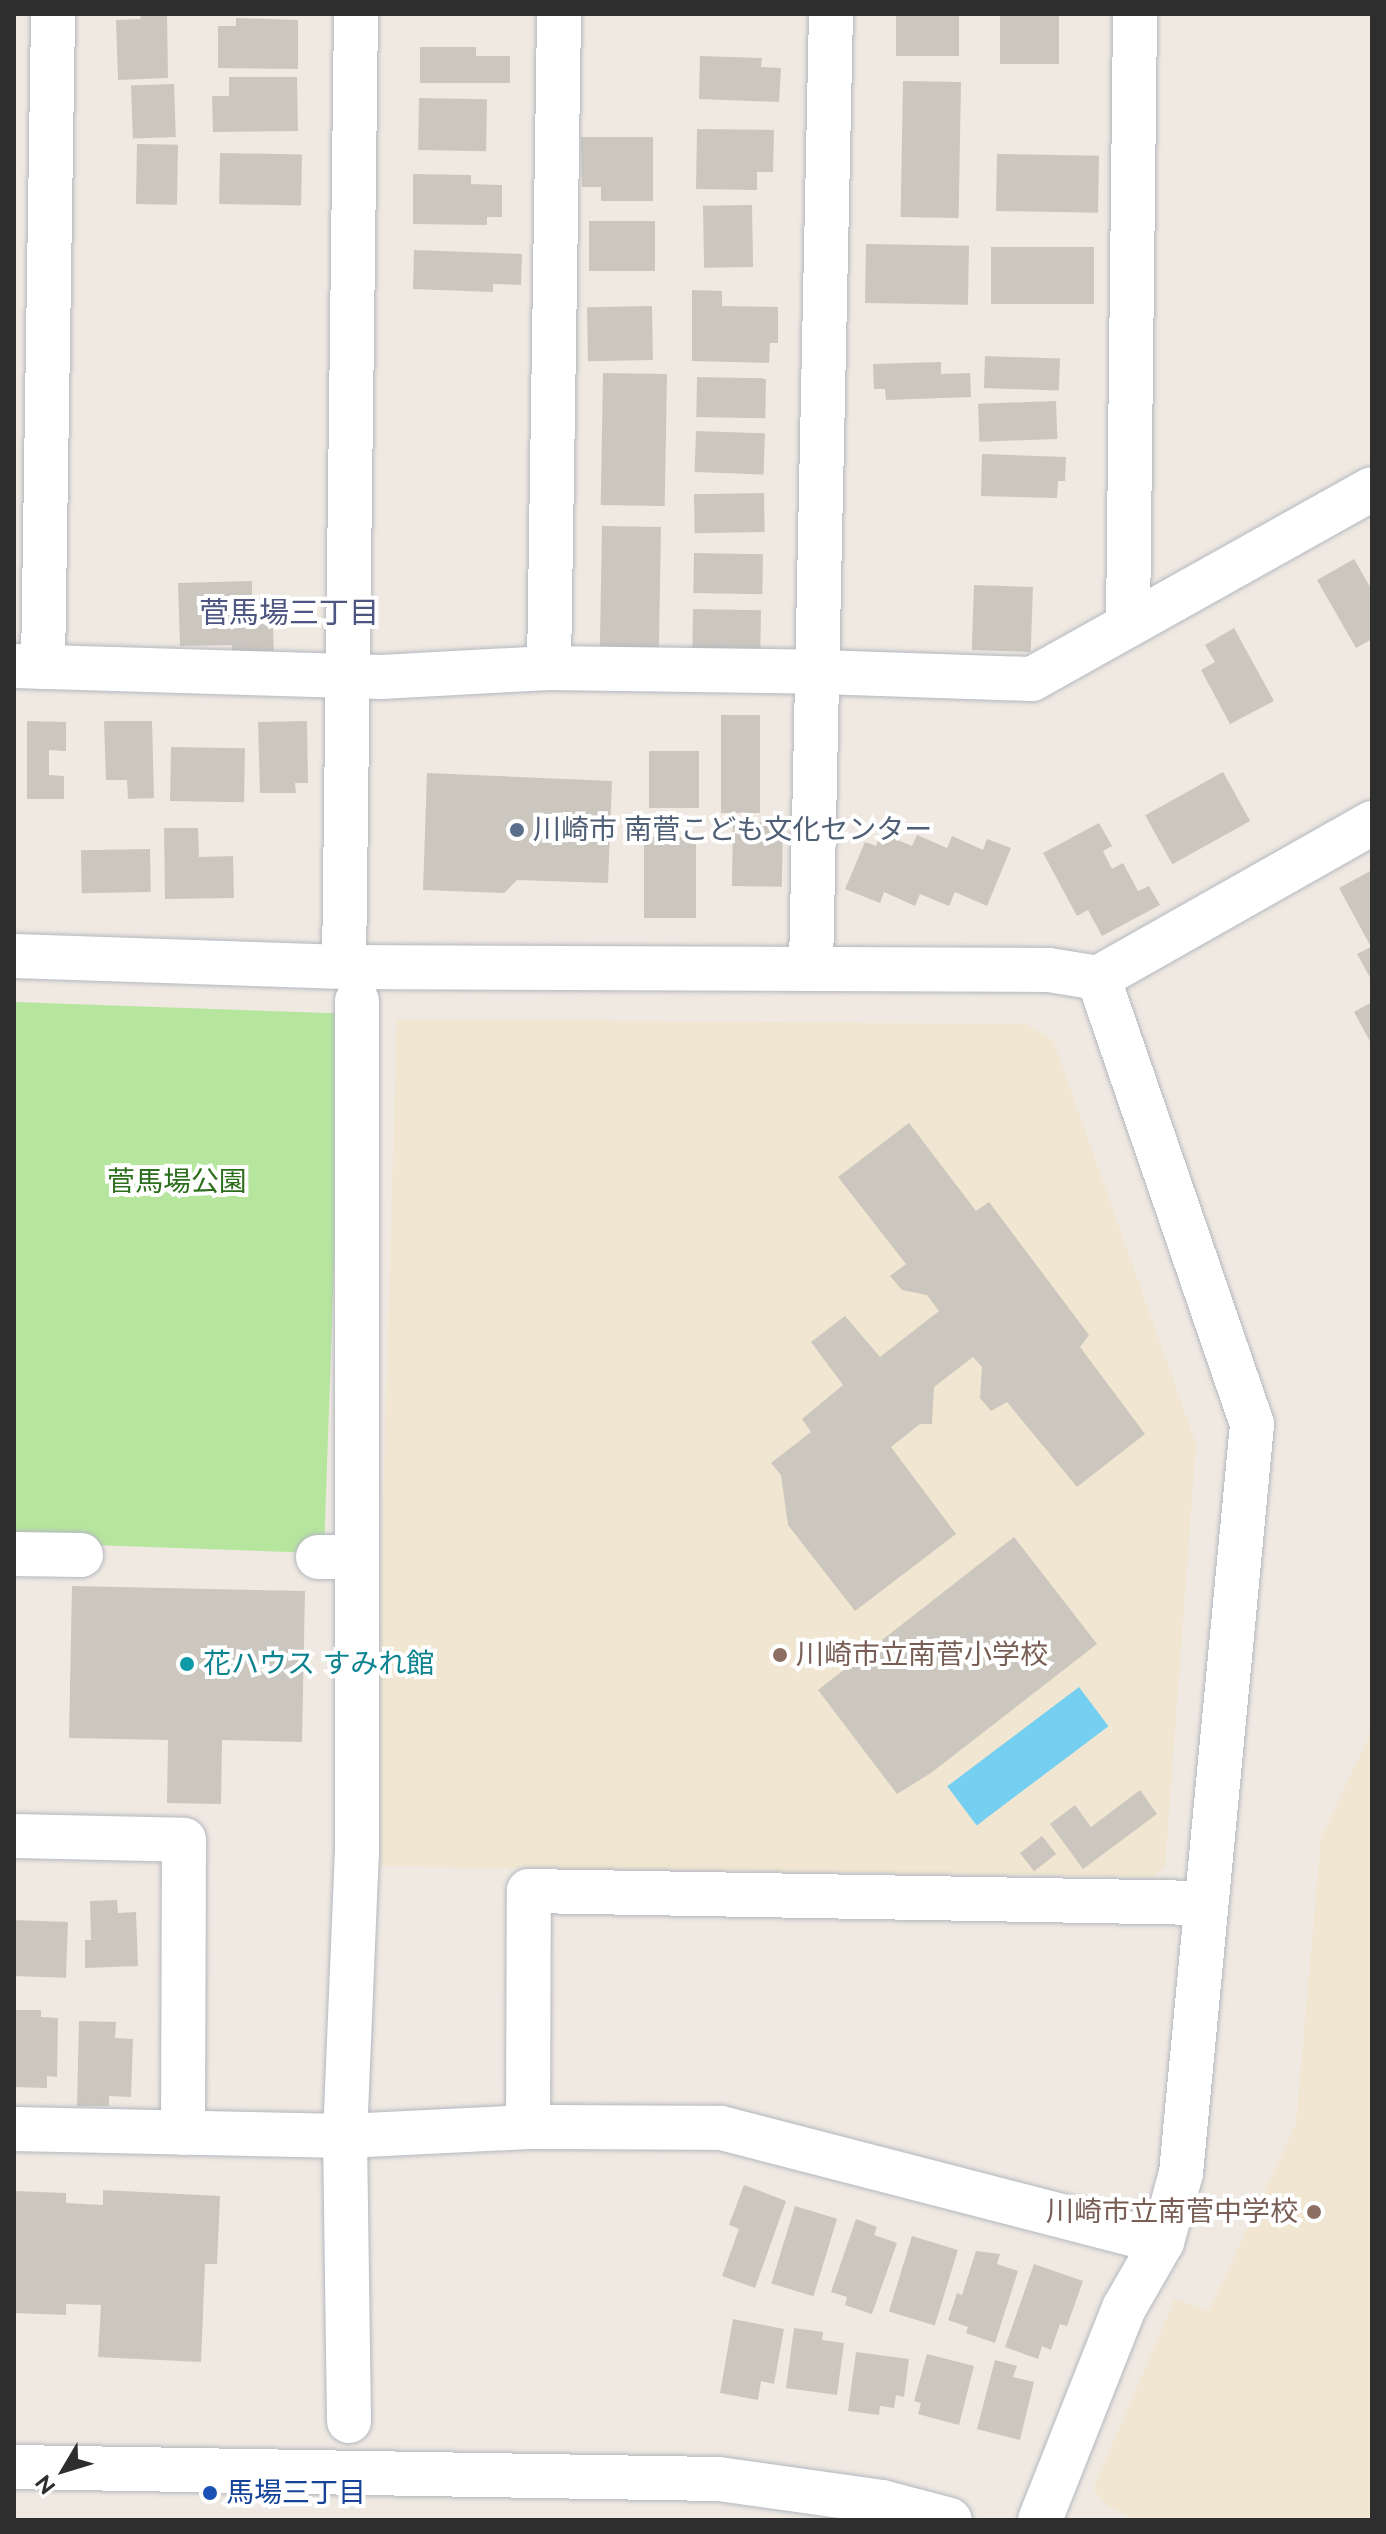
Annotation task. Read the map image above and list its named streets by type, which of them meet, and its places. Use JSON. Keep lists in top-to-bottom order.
{
  "districts": ["菅馬場三丁目"],
  "parks": ["菅馬場公園"],
  "places": [
    "川崎市 南菅こども文化センター",
    "川崎市立南菅小学校",
    "花ハウス すみれ館",
    "川崎市立南菅中学校",
    "馬場三丁目"
  ],
  "north": "bottom left"
}
